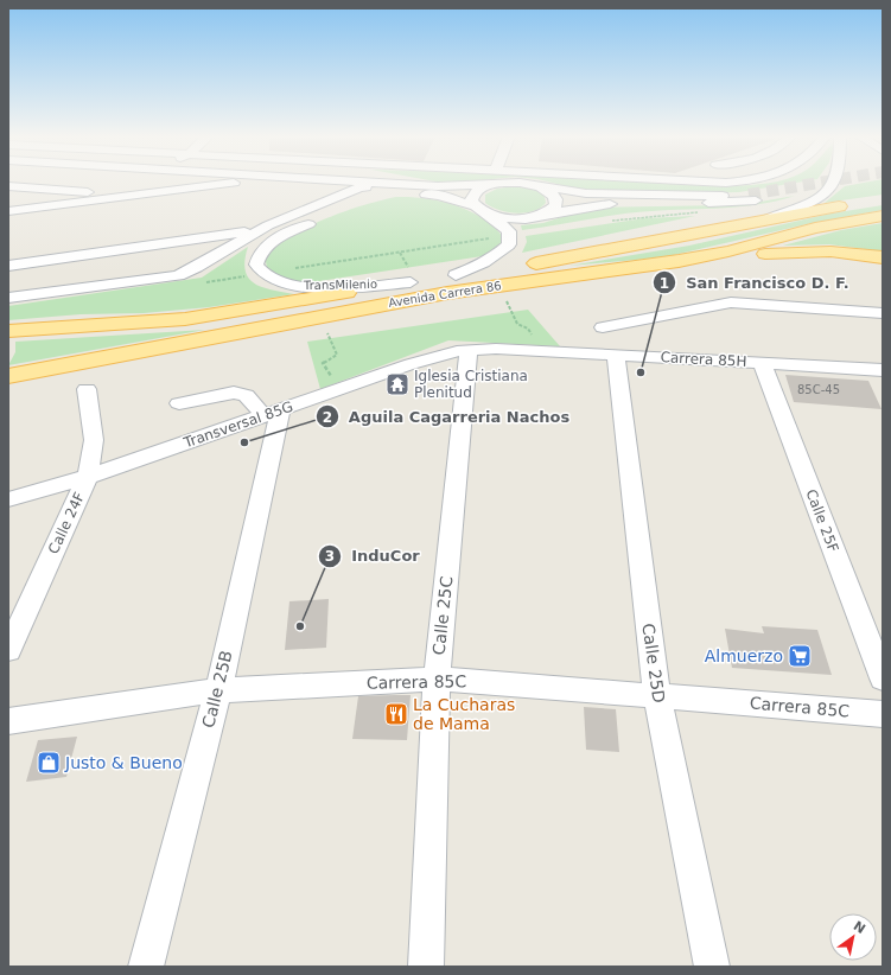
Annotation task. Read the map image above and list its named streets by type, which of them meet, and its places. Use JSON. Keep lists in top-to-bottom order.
{
  "streets": {
    "main road": ["Avenida Carrera 86"],
    "street": [
      "TransMilenio",
      "Carrera 85H",
      "Transversal 85G",
      "Calle 25F",
      "Calle 24F",
      "Calle 25C",
      "Calle 25D",
      "Carrera 85C",
      "Calle 25B"
    ]
  },
  "crossings": [
    ["TransMilenio", "Avenida Carrera 86"],
    ["Carrera 85H", "Transversal 85G"],
    ["Carrera 85H", "Calle 25F"],
    ["Carrera 85H", "Calle 25C"],
    ["Carrera 85H", "Calle 25D"],
    ["Transversal 85G", "Calle 24F"],
    ["Transversal 85G", "Calle 25C"],
    ["Transversal 85G", "Calle 25B"],
    ["Calle 25C", "Carrera 85C"],
    ["Calle 25D", "Carrera 85C"],
    ["Carrera 85C", "Calle 25B"]
  ],
  "places": {
    "other": ["San Francisco D. F.", "Aguila Cagarreria Nachos", "InduCor"],
    "temple": ["Iglesia Cristiana Plenitud"],
    "supermarket": ["Almuerzo"],
    "restaurant": ["La Cucharas de Mama"],
    "shop": ["Justo & Bueno"]
  },
  "house_numbers": ["85C-45"],
  "north": "top right"
}
